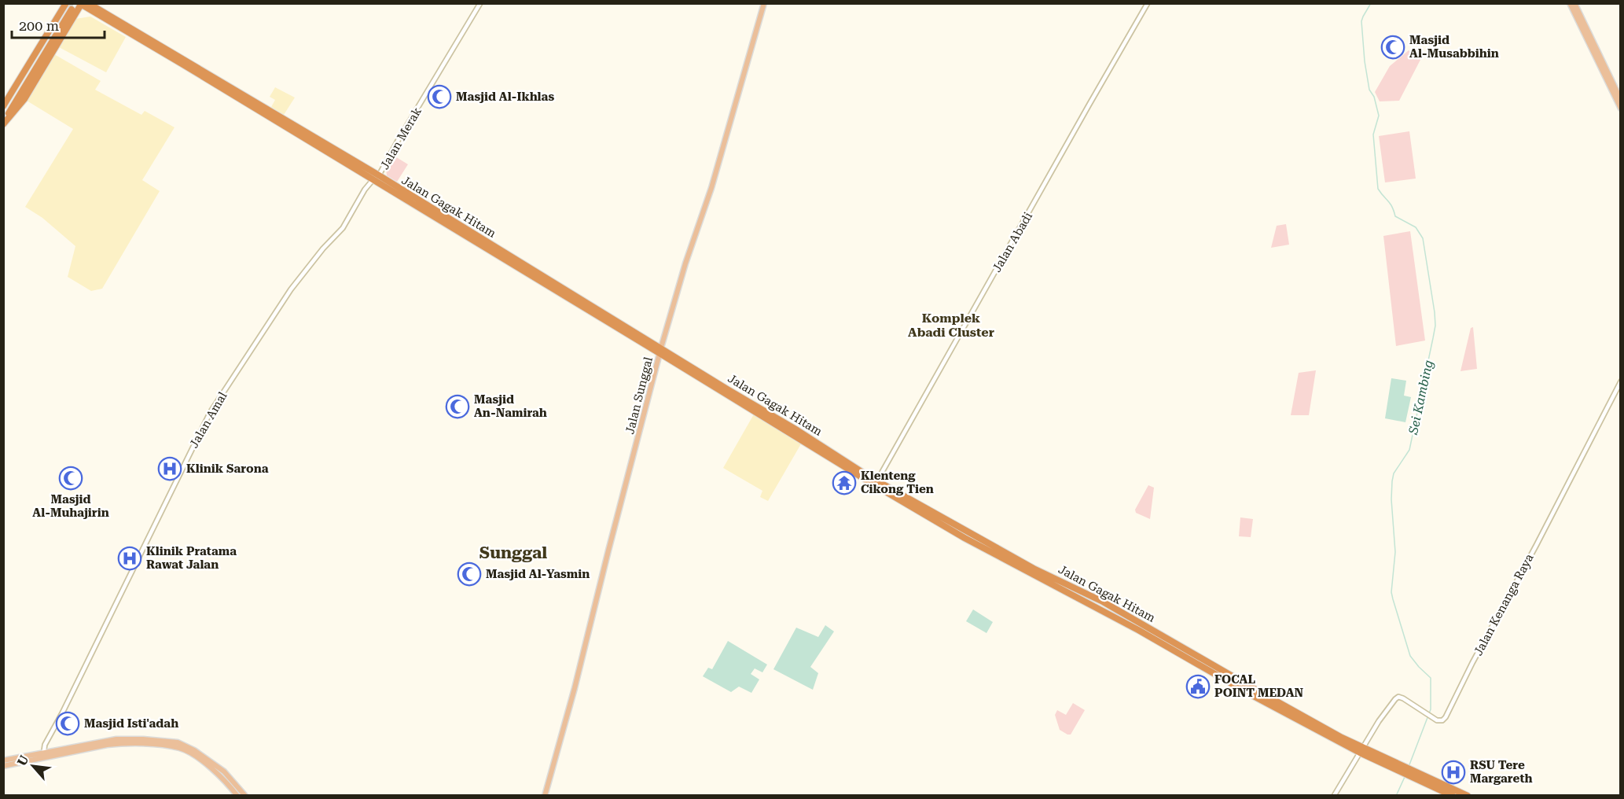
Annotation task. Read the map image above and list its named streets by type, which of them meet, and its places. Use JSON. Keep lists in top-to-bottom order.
{
  "streets": {
    "highway": ["Jalan Gagak Hitam"],
    "main road": ["Jalan Sunggal"],
    "street": [
      "Jalan Merak",
      "Jalan Abadi",
      "Jalan Amal",
      "Jalan Kenanga Raya"
    ]
  },
  "crossings": [
    ["Jalan Merak", "Jalan Gagak Hitam"],
    ["Jalan Merak", "Jalan Amal"],
    ["Jalan Gagak Hitam", "Jalan Abadi"],
    ["Jalan Gagak Hitam", "Jalan Sunggal"],
    ["Jalan Gagak Hitam", "Jalan Amal"],
    ["Jalan Gagak Hitam", "Jalan Kenanga Raya"]
  ],
  "districts": ["Komplek Abadi Cluster", "Sunggal"],
  "water": ["Sei Kambing"],
  "places": {
    "mosque": [
      "Masjid Al-Musabbihin",
      "Masjid Al-Ikhlas",
      "Masjid An-Namirah",
      "Masjid Al-Muhajirin",
      "Masjid Al-Yasmin",
      "Masjid Isti'adah"
    ],
    "hospital": ["Klinik Sarona", "Klinik Pratama Rawat Jalan", "RSU Tere Margareth"],
    "temple": ["Klenteng Cikong Tien"],
    "public building": ["FOCAL POINT MEDAN"]
  },
  "scale_bar": "200 m",
  "north": "top left"
}
